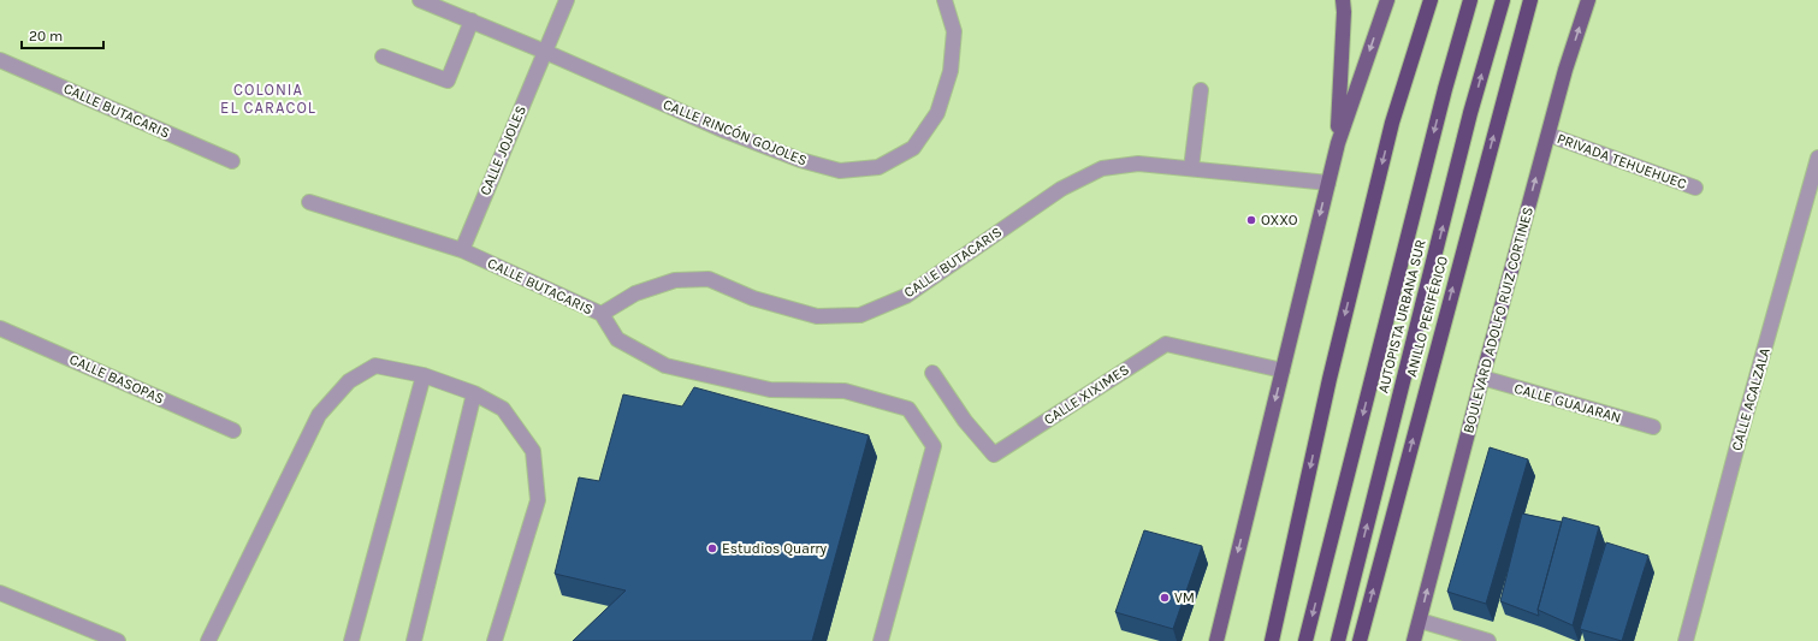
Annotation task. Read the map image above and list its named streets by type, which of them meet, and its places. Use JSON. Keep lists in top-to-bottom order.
{
  "streets": {
    "highway": ["AUTOPISTA URBANA SUR", "ANILLO PERIFÉRICO"],
    "main road": ["BOULEVARD ADOLFO RUIZ CORTINES"],
    "street": [
      "CALLE BUTACARIS",
      "CALLE RINCÓN GOJOLES",
      "CALLE JOJOLES",
      "PRIVADA TEHUEHUEC",
      "CALLE BASOPAS",
      "CALLE XIXIMES",
      "CALLE ACALZALA",
      "CALLE GUAJARAN"
    ]
  },
  "crossings": [
    ["CALLE BUTACARIS", "CALLE JOJOLES"],
    ["CALLE RINCÓN GOJOLES", "CALLE JOJOLES"],
    ["PRIVADA TEHUEHUEC", "BOULEVARD ADOLFO RUIZ CORTINES"],
    ["BOULEVARD ADOLFO RUIZ CORTINES", "CALLE GUAJARAN"]
  ],
  "one_way": ["BOULEVARD ADOLFO RUIZ CORTINES"],
  "districts": ["COLONIA EL CARACOL"],
  "places": ["OXXO", "Estudios Quarry", "VM"],
  "scale_bar": "20 m"
}
